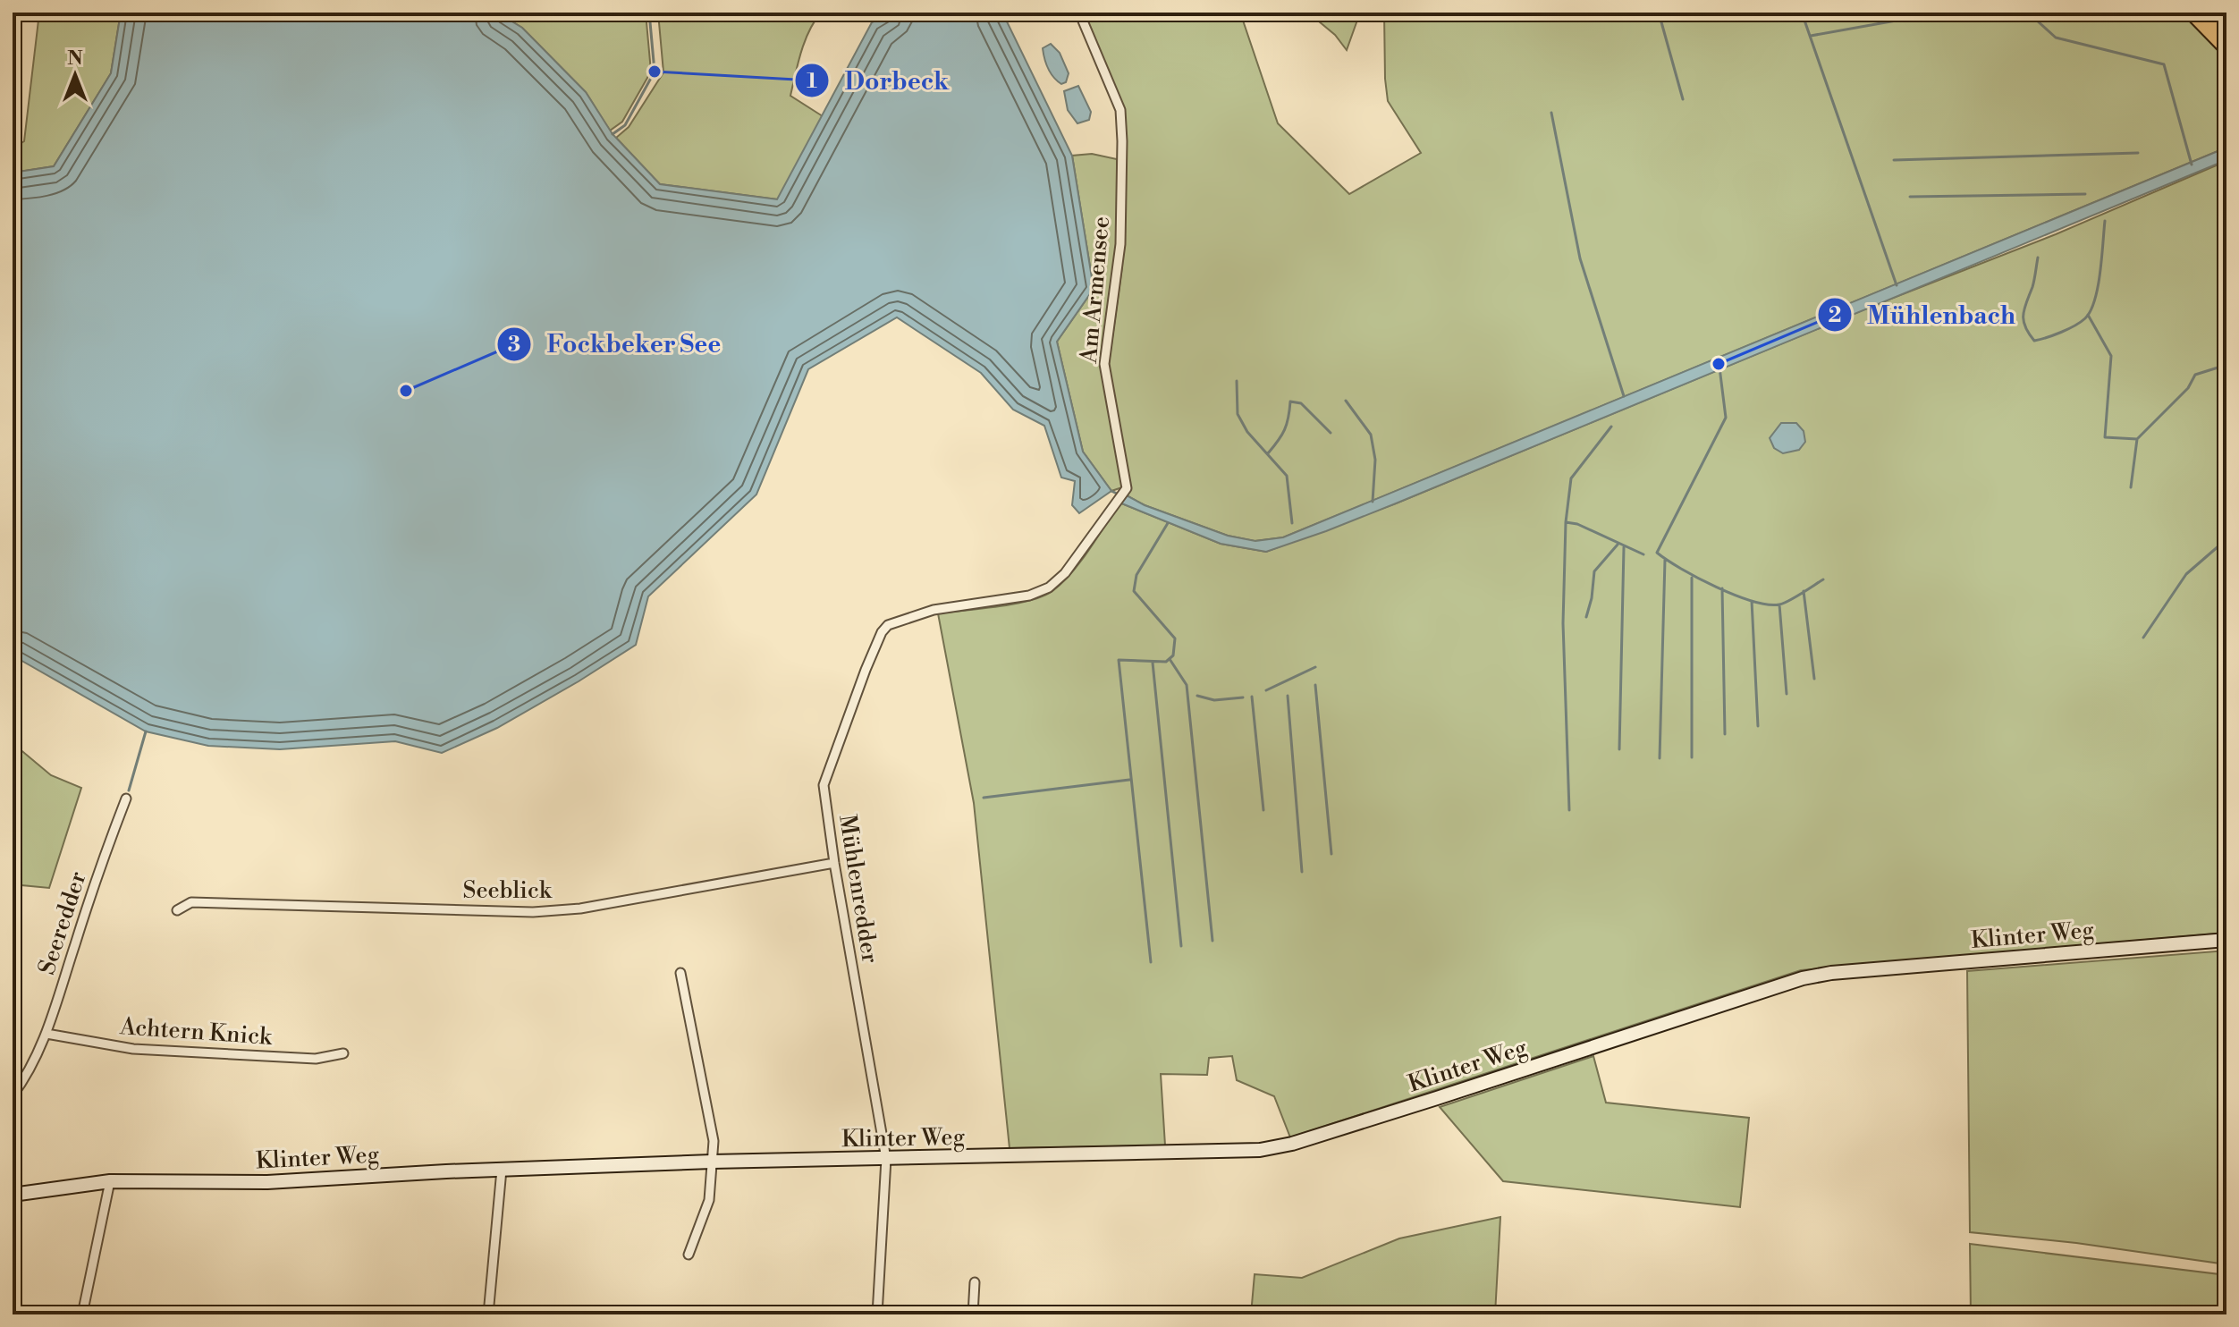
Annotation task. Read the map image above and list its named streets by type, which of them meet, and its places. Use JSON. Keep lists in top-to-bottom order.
{
  "streets": {
    "street": [
      "Am Armensee",
      "Mühlenredder",
      "Seeblick",
      "Seeredder",
      "Klinter Weg",
      "Achtern Knick"
    ]
  },
  "crossings": [
    ["Am Armensee", "Mühlenredder"],
    ["Mühlenredder", "Seeblick"],
    ["Mühlenredder", "Klinter Weg"],
    ["Seeredder", "Achtern Knick"]
  ],
  "places": ["Dorbeck", "Mühlenbach", "Fockbeker See"],
  "north": "top"
}
